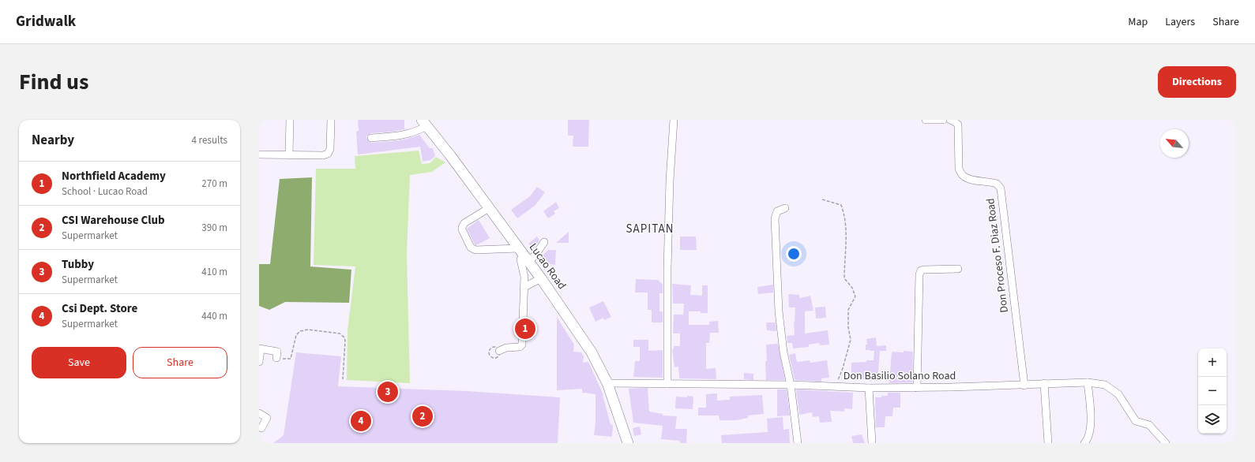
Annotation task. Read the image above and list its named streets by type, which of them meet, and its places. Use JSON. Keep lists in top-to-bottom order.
{
  "streets": {
    "highway": ["Lucao Road"],
    "street": ["Don Proceso F. Diaz Road", "Don Basilio Solano Road"]
  },
  "crossings": [
    ["Don Proceso F. Diaz Road", "Don Basilio Solano Road"],
    ["Lucao Road", "Don Basilio Solano Road"]
  ],
  "districts": ["SAPITAN"],
  "north": "top left",
  "page": {
    "header": "Gridwalk",
    "nav": ["Map", "Layers", "Share"],
    "title": "Find us",
    "buttons": [
      "Directions",
      ["Save", "Share"]
    ],
    "heading": ["Nearby", "4 results"],
    "list": [
      {
        "mark": "1",
        "name": "Northfield Academy",
        "note": "School · Lucao Road",
        "value": "270 m"
      },
      {
        "mark": "2",
        "name": "CSI Warehouse Club",
        "note": "Supermarket",
        "value": "390 m"
      },
      {
        "mark": "3",
        "name": "Tubby",
        "note": "Supermarket",
        "value": "410 m"
      },
      {
        "mark": "4",
        "name": "Csi Dept. Store",
        "note": "Supermarket",
        "value": "440 m"
      }
    ],
    "pins": [
      "1",
      "3",
      "2",
      "4"
    ],
    "map_buttons": ["+", "−"]
  }
}
